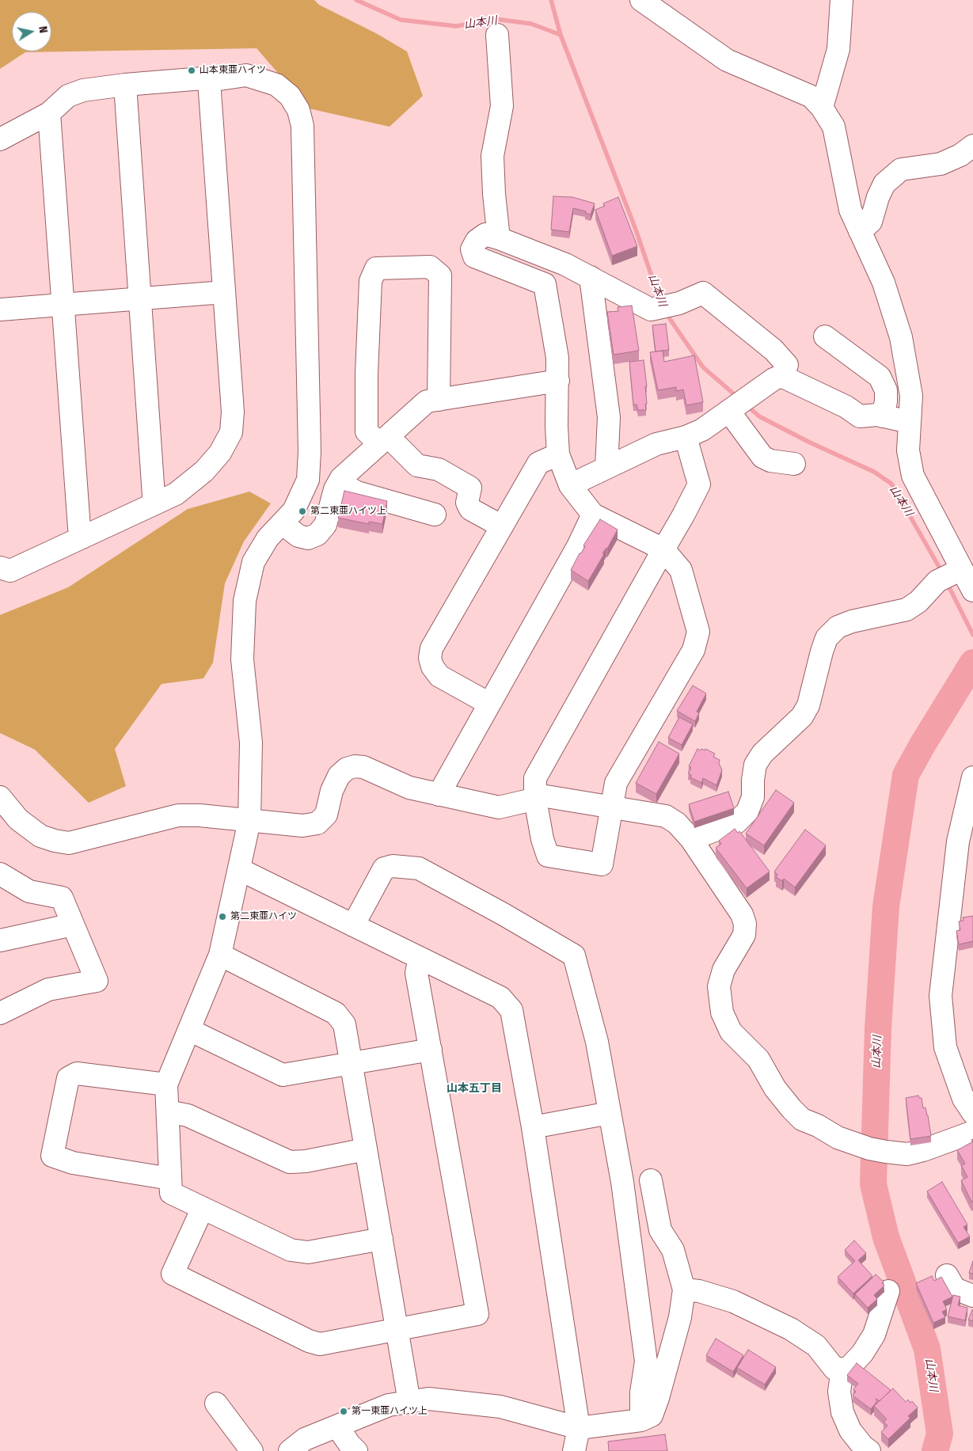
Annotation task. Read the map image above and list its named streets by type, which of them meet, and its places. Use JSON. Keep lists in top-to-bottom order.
{
  "districts": ["山本五丁目"],
  "water": ["山本川"],
  "places": [
    "山本東亜ハイツ",
    "第二東亜ハイツ上",
    "第二東亜ハイツ",
    "第一東亜ハイツ上"
  ],
  "north": "right"
}
